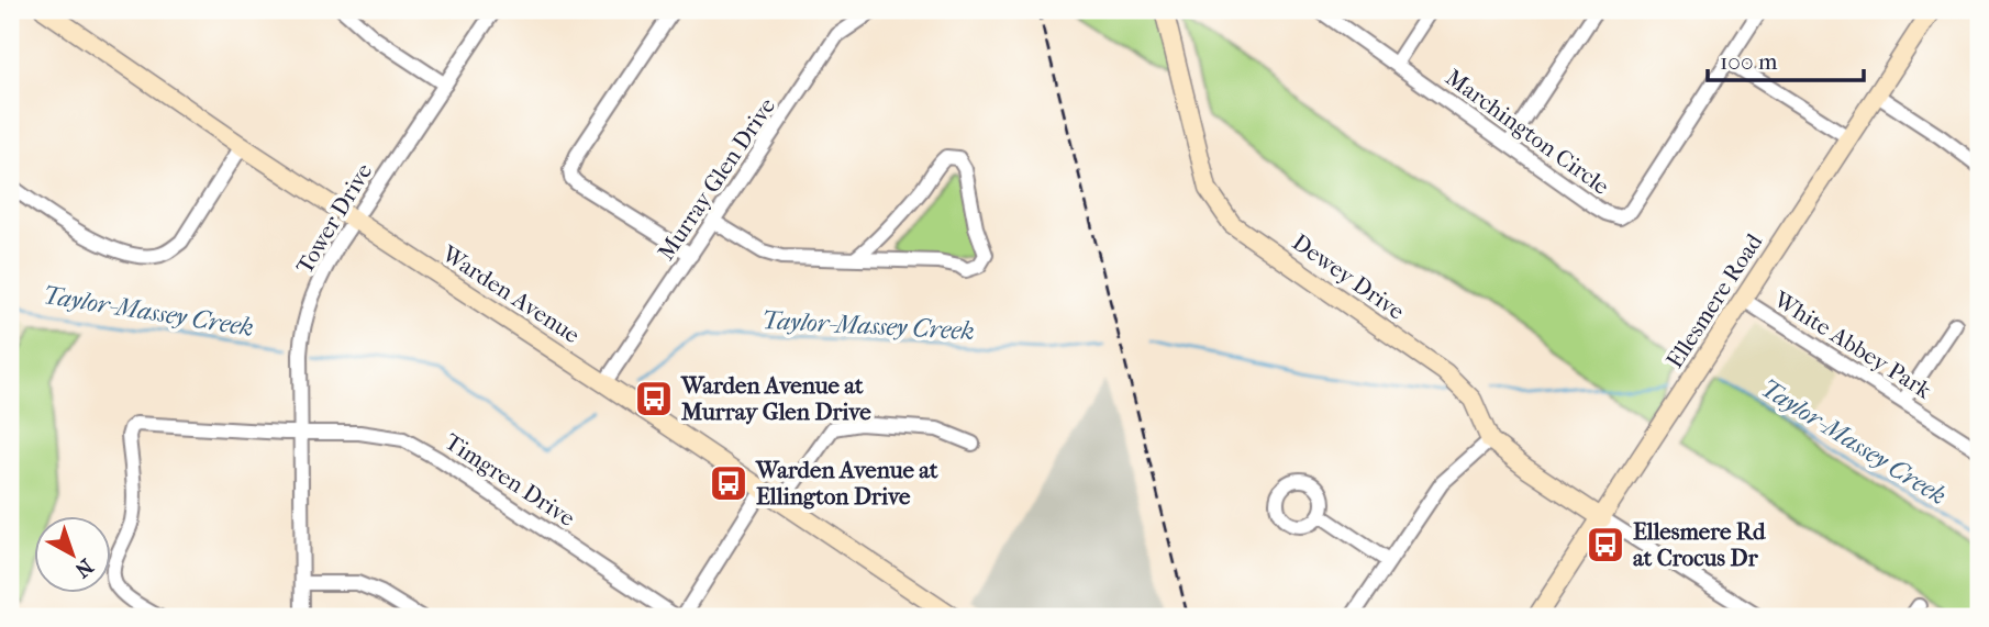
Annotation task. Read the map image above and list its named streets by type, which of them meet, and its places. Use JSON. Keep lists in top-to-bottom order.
{
  "streets": {
    "main road": ["Dewey Drive", "Warden Avenue", "Ellesmere Road"],
    "street": [
      "Marchington Circle",
      "Murray Glen Drive",
      "Tower Drive",
      "White Abbey Park",
      "Timgren Drive"
    ]
  },
  "crossings": [
    ["Murray Glen Drive", "Warden Avenue"],
    ["Tower Drive", "Warden Avenue"],
    ["Tower Drive", "Timgren Drive"],
    ["Dewey Drive", "Ellesmere Road"],
    ["Ellesmere Road", "White Abbey Park"]
  ],
  "water": ["Taylor-Massey Creek"],
  "places": {
    "bus stop": ["Warden Avenue at Murray Glen Drive", "Warden Avenue at Ellington Drive", "Ellesmere Rd at Crocus Dr"]
  },
  "scale_bar": "100 m",
  "north": "bottom right"
}
